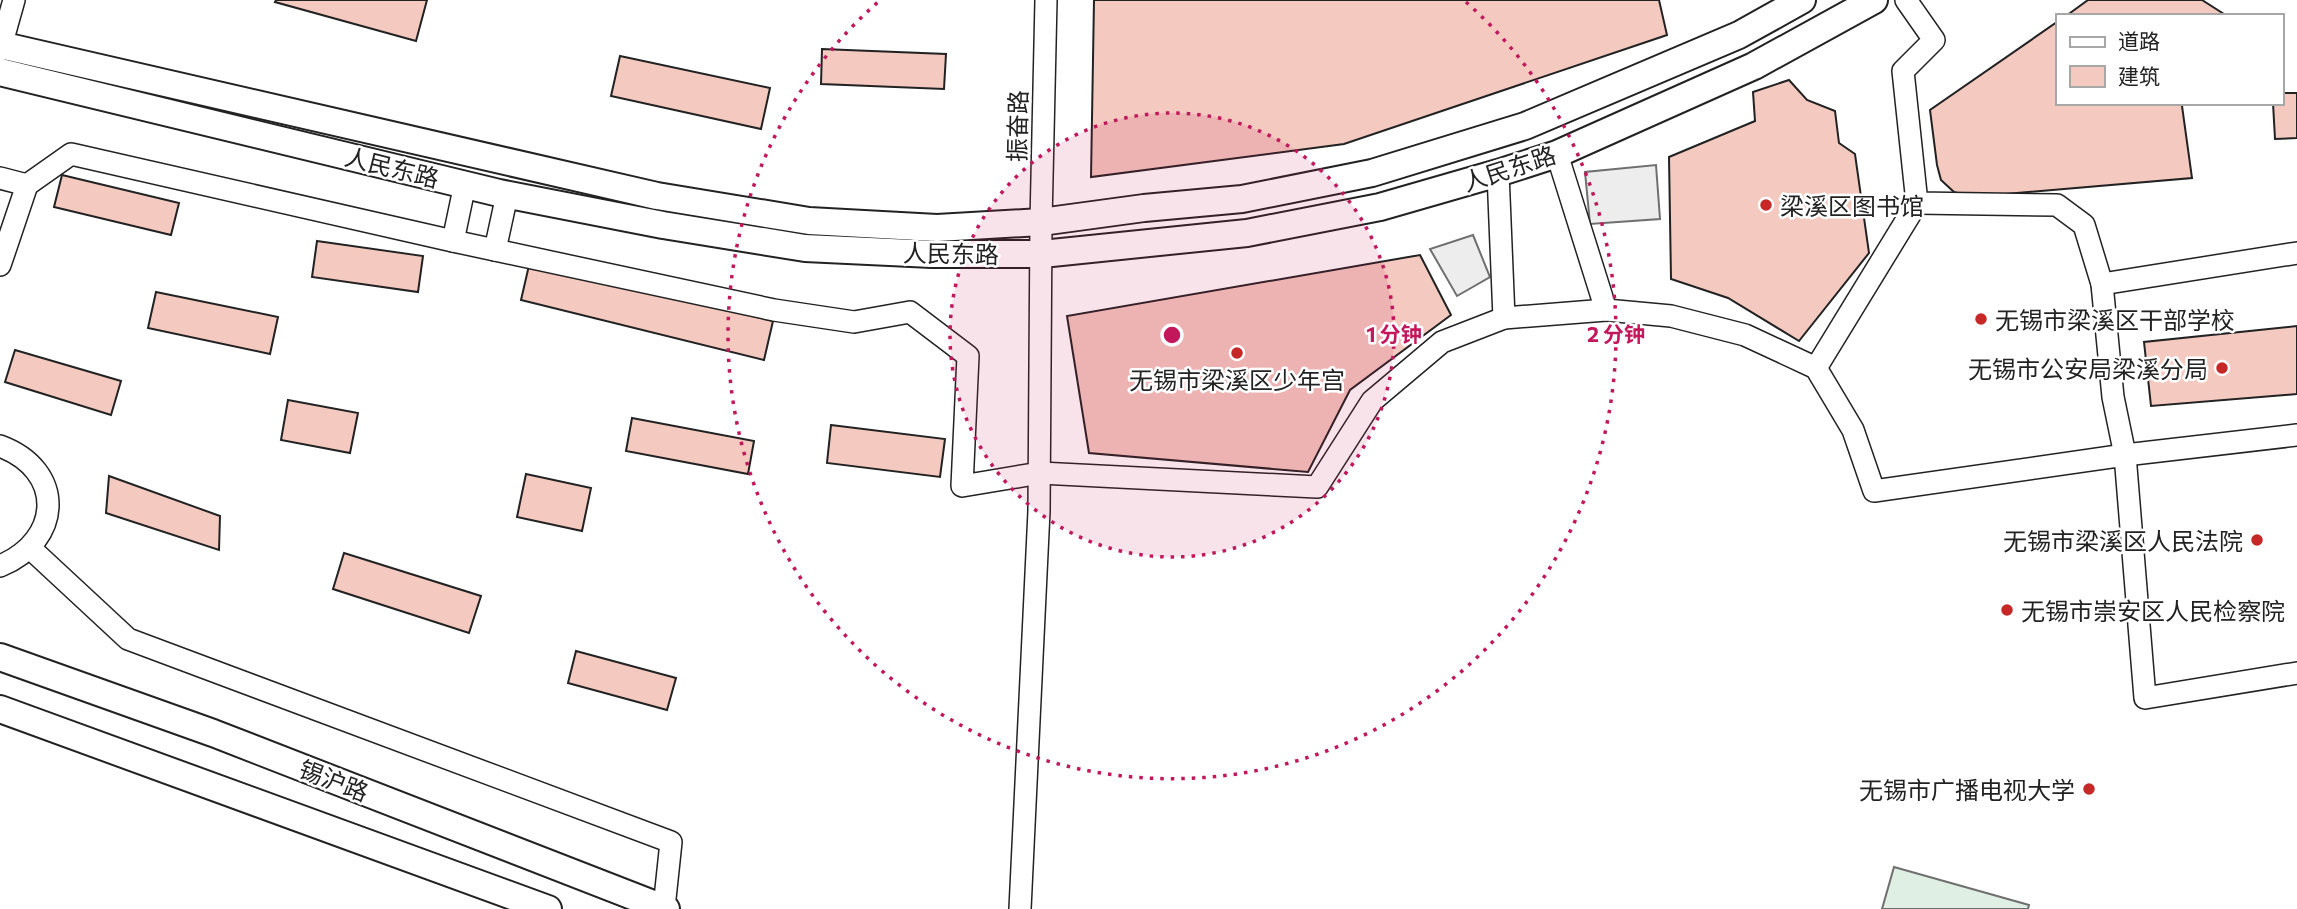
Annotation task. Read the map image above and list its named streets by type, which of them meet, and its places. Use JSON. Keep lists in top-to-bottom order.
{
  "streets": {
    "main road": ["人民东路", "锡沪路"],
    "street": ["振奋路"]
  },
  "crossings": [
    ["振奋路", "人民东路"]
  ],
  "places": [
    "梁溪区图书馆",
    "无锡市梁溪区干部学校",
    "无锡市梁溪区少年宫",
    "无锡市公安局梁溪分局",
    "无锡市梁溪区人民法院",
    "无锡市崇安区人民检察院",
    "无锡市广播电视大学"
  ],
  "legend": ["道路", "建筑"],
  "rings": ["1 分钟", "2 分钟"]
}
